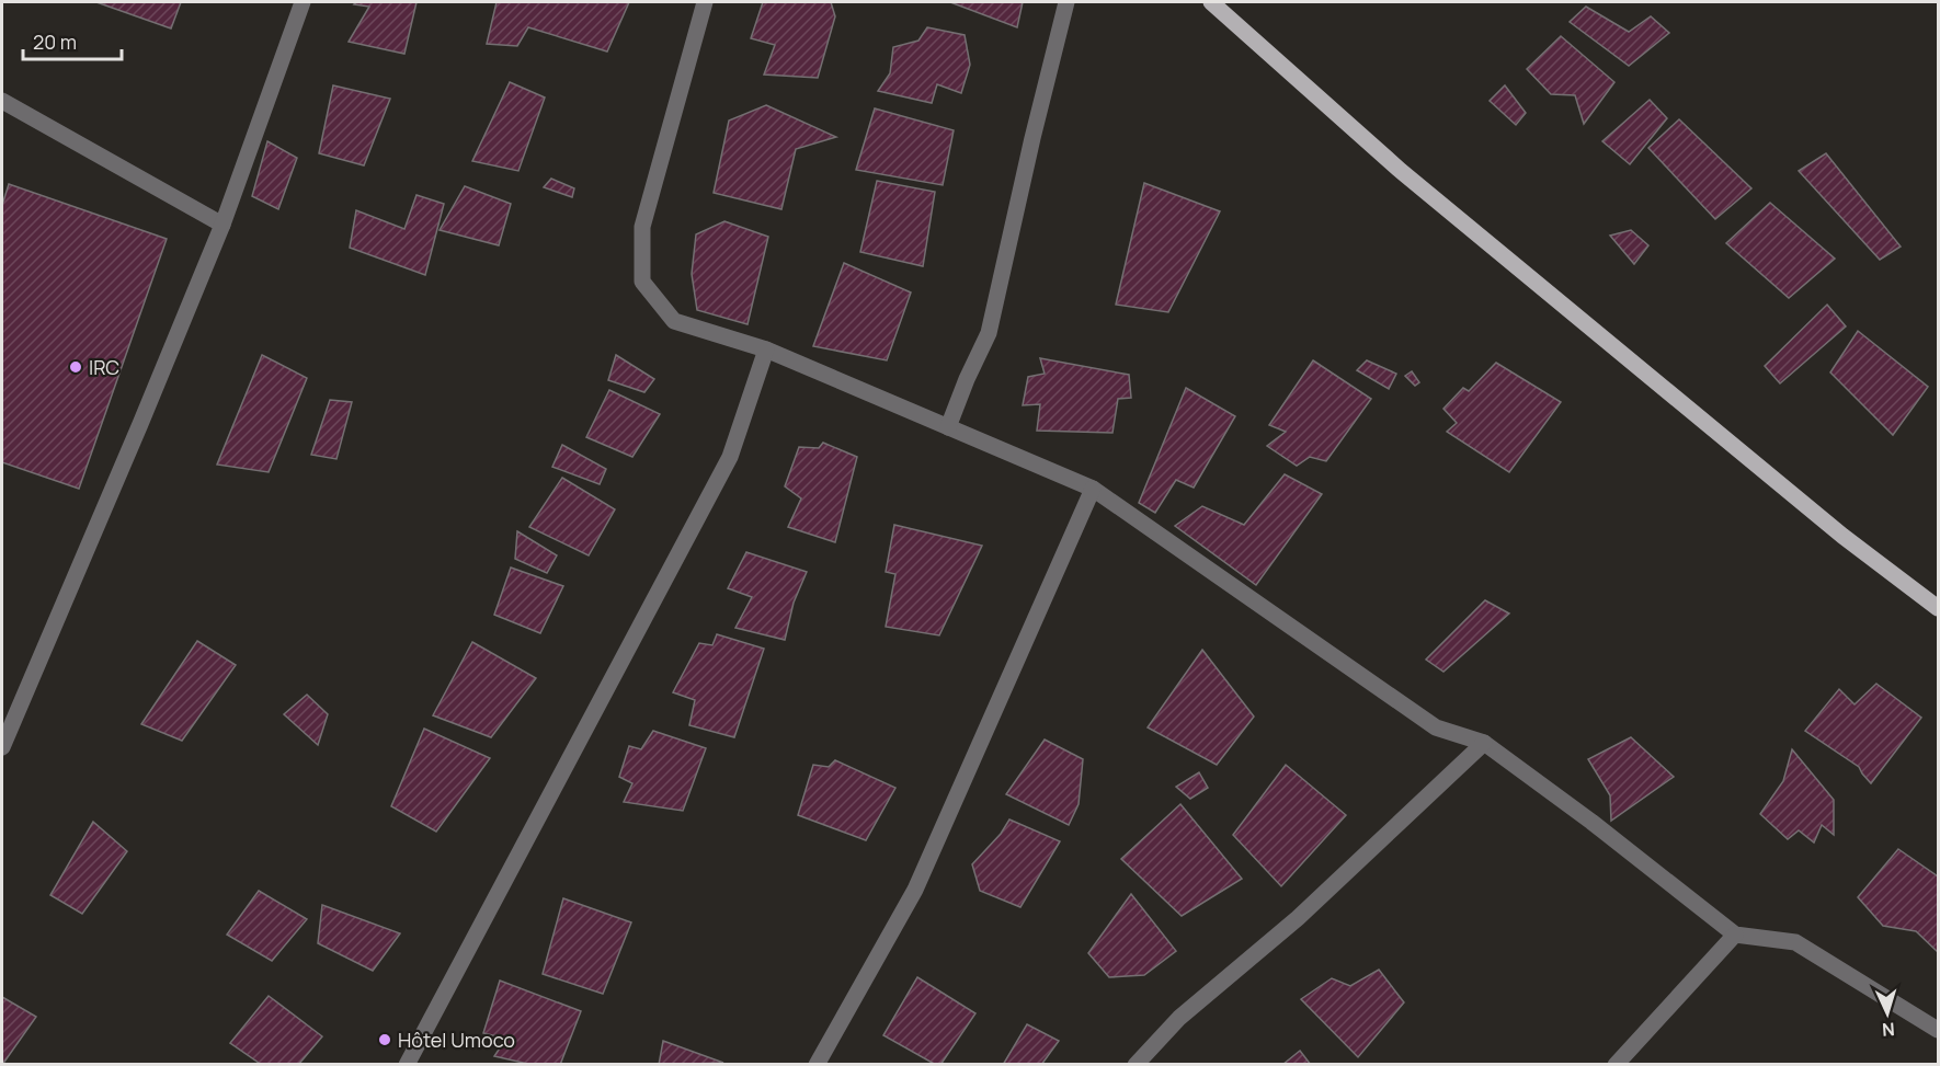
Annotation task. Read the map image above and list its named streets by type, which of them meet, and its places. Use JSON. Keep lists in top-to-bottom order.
{
  "places": ["IRC", "Hôtel Umoco"],
  "scale_bar": "20 m",
  "north": "bottom"
}
